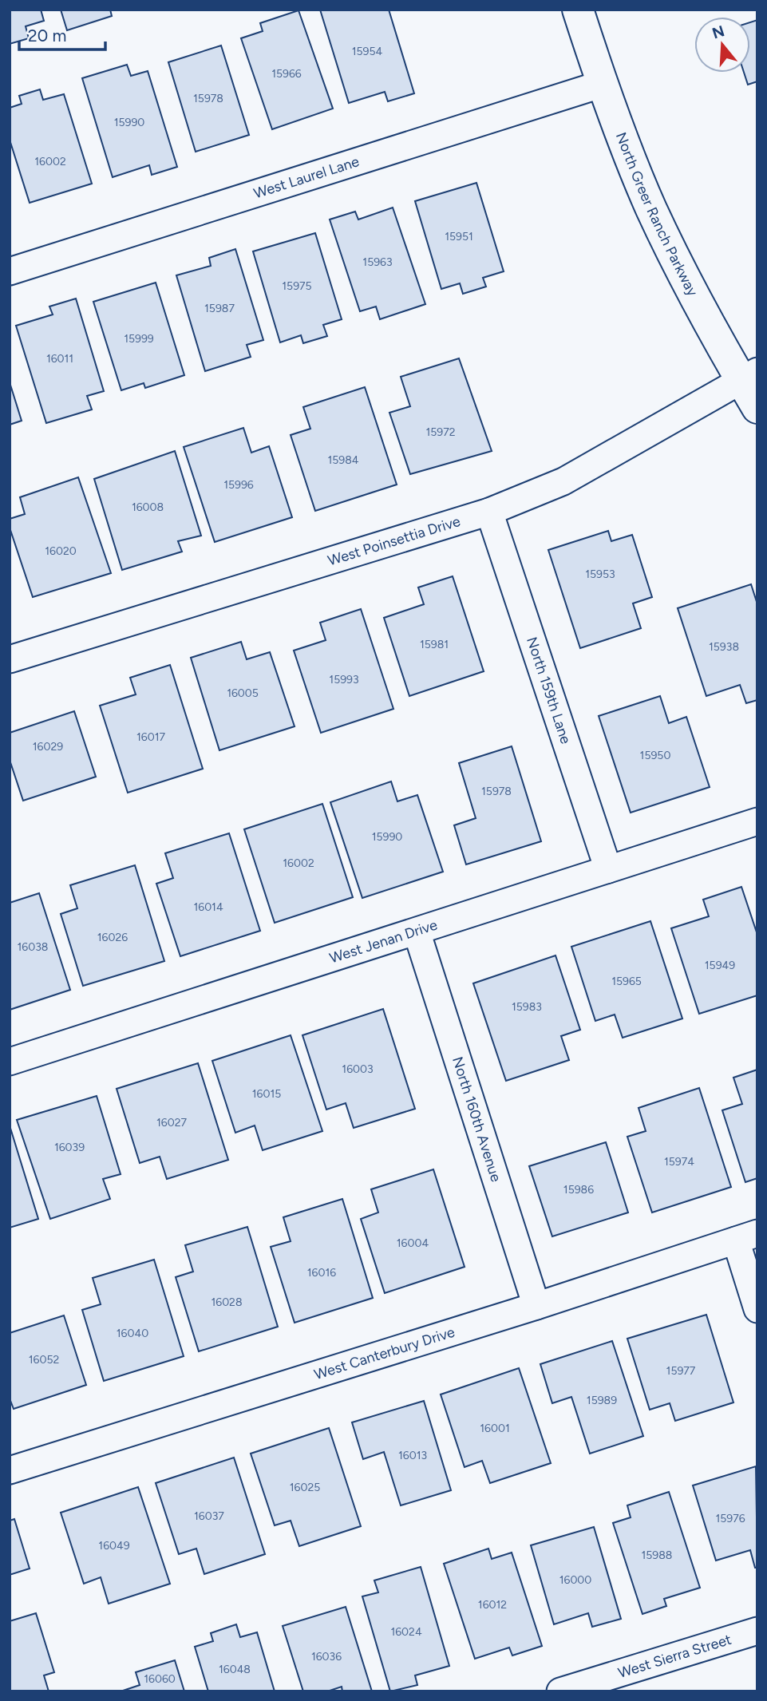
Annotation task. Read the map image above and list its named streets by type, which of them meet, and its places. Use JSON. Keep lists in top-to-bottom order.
{
  "streets": {
    "street": [
      "West Laurel Lane",
      "North Greer Ranch Parkway",
      "West Poinsettia Drive",
      "North 159th Lane",
      "West Jenan Drive",
      "North 160th Avenue",
      "West Canterbury Drive",
      "West Sierra Street"
    ]
  },
  "crossings": [
    ["West Laurel Lane", "North Greer Ranch Parkway"],
    ["North Greer Ranch Parkway", "West Poinsettia Drive"],
    ["West Poinsettia Drive", "North 159th Lane"],
    ["North 159th Lane", "West Jenan Drive"],
    ["West Jenan Drive", "North 160th Avenue"],
    ["North 160th Avenue", "West Canterbury Drive"]
  ],
  "house_numbers": [
    "15954",
    "15966",
    "15978",
    "15990",
    "16002",
    "15951",
    "15963",
    "15975",
    "15987",
    "15999",
    "16011",
    "15972",
    "15984",
    "15996",
    "16008",
    "16020",
    "15953",
    "15981",
    "15938",
    "15993",
    "16005",
    "16017",
    "16029",
    "15950",
    "15978",
    "15990",
    "16002",
    "16014",
    "16026",
    "16038",
    "15949",
    "15965",
    "15983",
    "16003",
    "16015",
    "16027",
    "16039",
    "15974",
    "15986",
    "16004",
    "16016",
    "16028",
    "16040",
    "16052",
    "15977",
    "15989",
    "16001",
    "16013",
    "16025",
    "16037",
    "15976",
    "16049",
    "15988",
    "16000",
    "16012",
    "16024",
    "16036",
    "16048",
    "16060"
  ],
  "scale_bar": "20 m",
  "north": "top"
}
